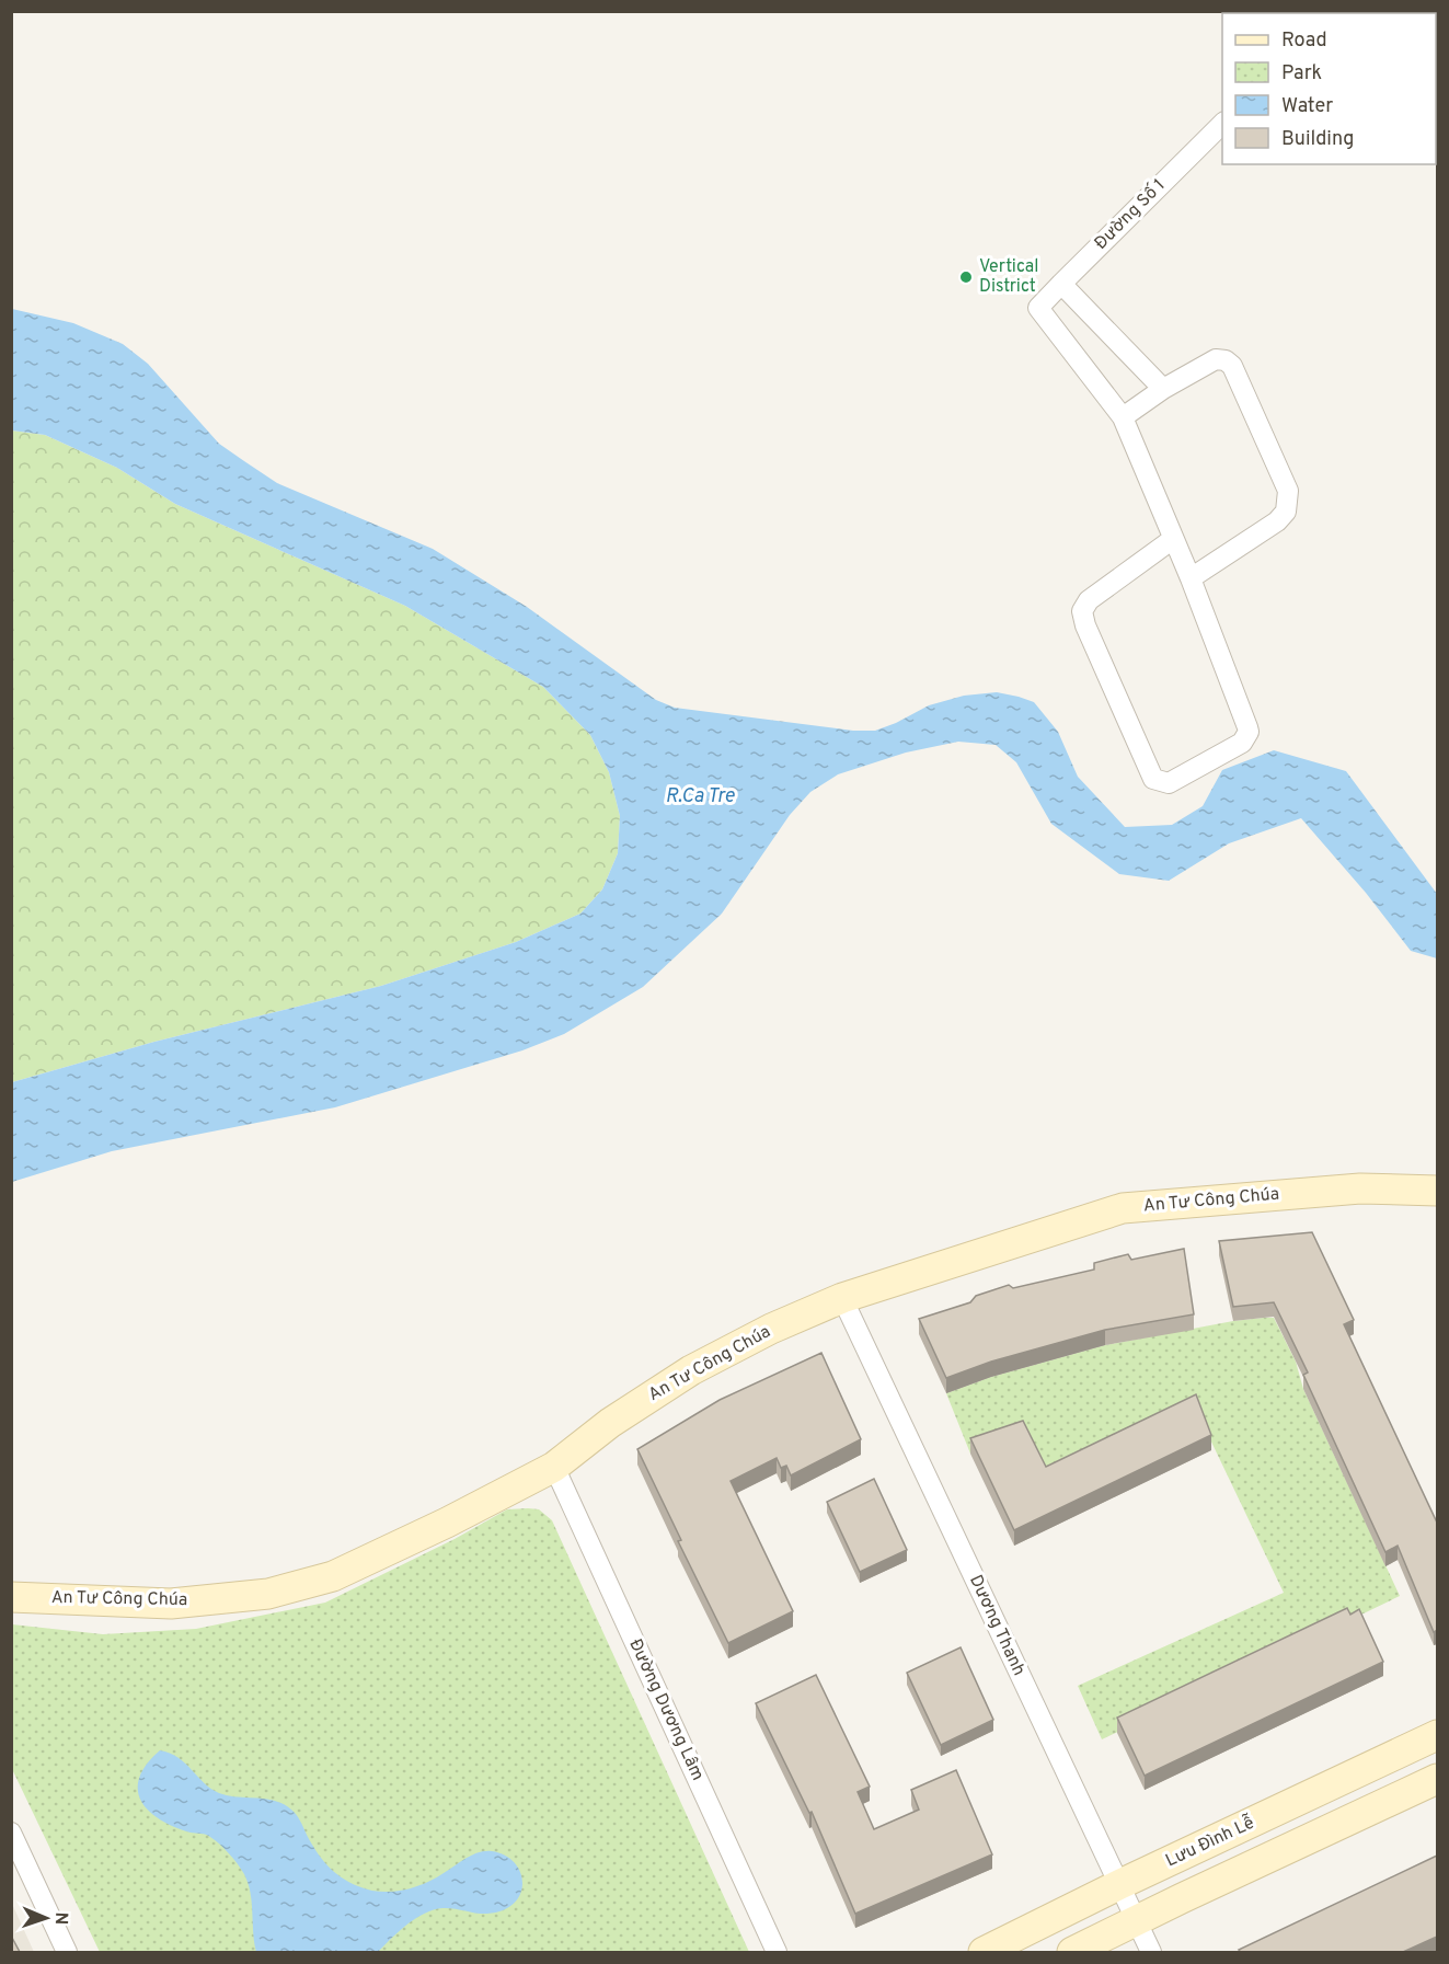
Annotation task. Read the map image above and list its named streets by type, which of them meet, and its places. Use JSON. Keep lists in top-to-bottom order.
{
  "streets": {
    "street": [
      "Đường Số 1",
      "An Tư Công Chúa",
      "Dương Thanh",
      "Đường Dương Lâm",
      "Lưu Đình Lễ"
    ]
  },
  "crossings": [
    ["An Tư Công Chúa", "Dương Thanh"],
    ["An Tư Công Chúa", "Đường Dương Lâm"],
    ["Dương Thanh", "Lưu Đình Lễ"]
  ],
  "water": ["R.Ca Tre"],
  "places": ["Vertical District"],
  "legend": [
    "Road",
    "Park",
    "Water",
    "Building"
  ],
  "north": "right"
}
